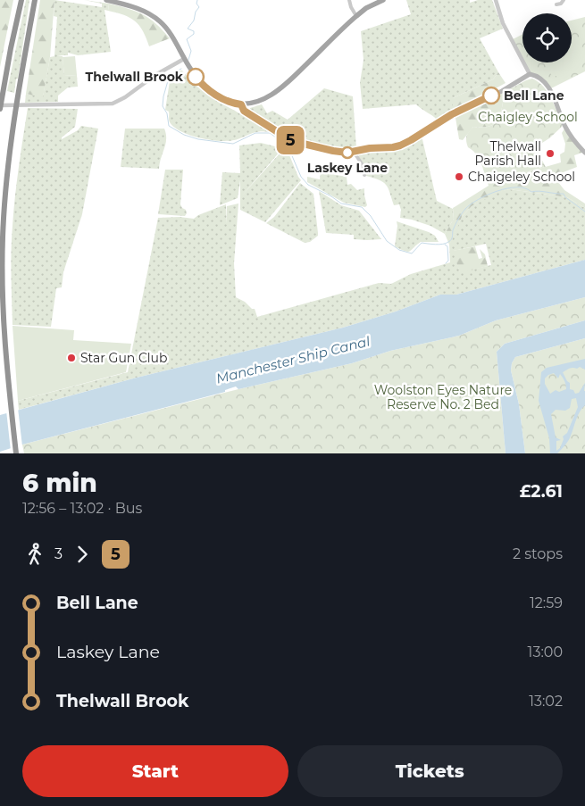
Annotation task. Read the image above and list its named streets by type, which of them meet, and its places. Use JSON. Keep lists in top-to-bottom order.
{
  "water": ["Manchester Ship Canal"],
  "parks": ["Chaigley School", "Woolston Eyes Nature Reserve No. 2 Bed"],
  "places": [
    "Thelwall Brook",
    "Bell Lane",
    "Laskey Lane",
    "Thelwall Parish Hall",
    "Chaigeley School",
    "Star Gun Club"
  ],
  "lines": ["bus line 5"],
  "page": {
    "on_map": "5",
    "heading": ["6 min", "12:56 – 13:02 · Bus", "£2.61"],
    "legs": ["3", "5", "2 stops"],
    "list": [
      {
        "name": "Bell Lane",
        "value": "12:59"
      },
      {
        "name": "Laskey Lane",
        "value": "13:00"
      },
      {
        "name": "Thelwall Brook",
        "value": "13:02"
      }
    ],
    "buttons": ["Start", "Tickets"]
  }
}
